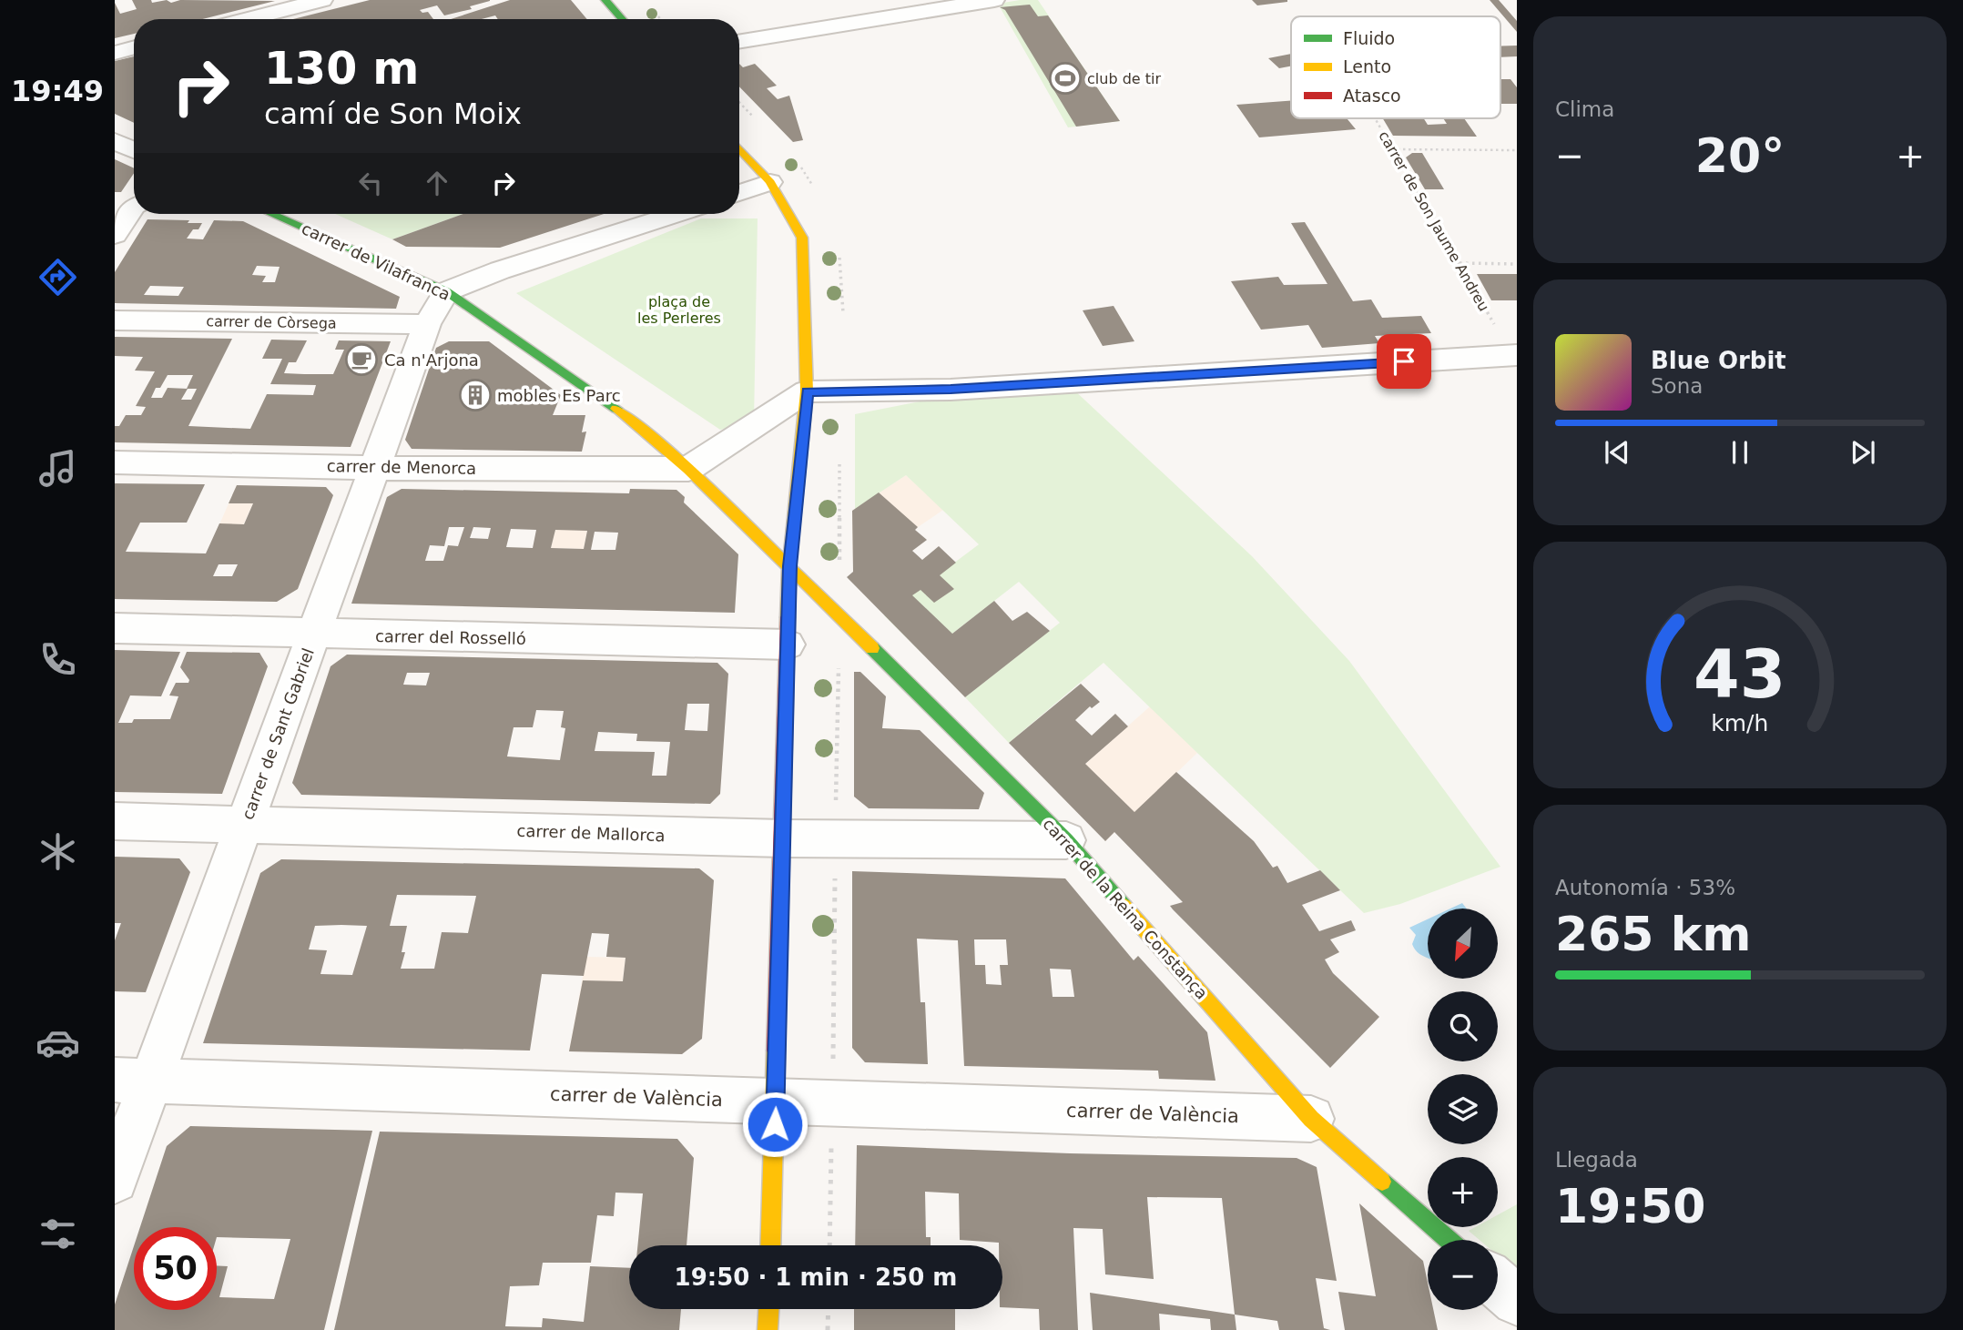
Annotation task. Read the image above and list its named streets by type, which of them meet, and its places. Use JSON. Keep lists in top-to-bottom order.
{
  "streets": {
    "street": [
      "carrer de Vilafranca",
      "carrer de Còrsega",
      "carrer de Menorca",
      "carrer del Rosselló",
      "carrer de Sant Gabriel",
      "carrer de Mallorca",
      "carrer de la Reina Constança",
      "carrer de València"
    ],
    "path": ["carrer de Son Jaume Andreu"]
  },
  "crossings": [
    ["carrer de Vilafranca", "carrer de Menorca"],
    ["carrer de Vilafranca", "carrer de Sant Gabriel"],
    ["carrer de Vilafranca", "carrer de la Reina Constança"],
    ["carrer de Còrsega", "carrer de Sant Gabriel"],
    ["carrer de Menorca", "carrer de Sant Gabriel"],
    ["carrer del Rosselló", "carrer de Sant Gabriel"],
    ["carrer de Sant Gabriel", "carrer de Mallorca"],
    ["carrer de Sant Gabriel", "carrer de València"],
    ["carrer de Mallorca", "carrer de la Reina Constança"],
    ["carrer de la Reina Constança", "carrer de València"]
  ],
  "parks": ["plaça de les Perleres"],
  "places": {
    "sports": ["club de tir"],
    "cafe": ["Ca n'Arjona"],
    "building": ["mobles Es Parc"]
  },
  "legend": ["Fluido", "Lento", "Atasco"],
  "north": "bottom left",
  "page": {
    "tabs": "19:49",
    "tile": [
      "Clima",
      ["Autonomía · 53%", "265 km"],
      ["Llegada", "19:50"]
    ],
    "turn": ["130 m", "camí de Son Moix"],
    "heat": ["−", "20°", "+"],
    "song": ["Blue Orbit", "Sona"],
    "map_buttons": ["+", "−"],
    "limit": "50",
    "trip": "19:50 · 1 min · 250 m",
    "gauge": ["43", "km/h"]
  }
}
